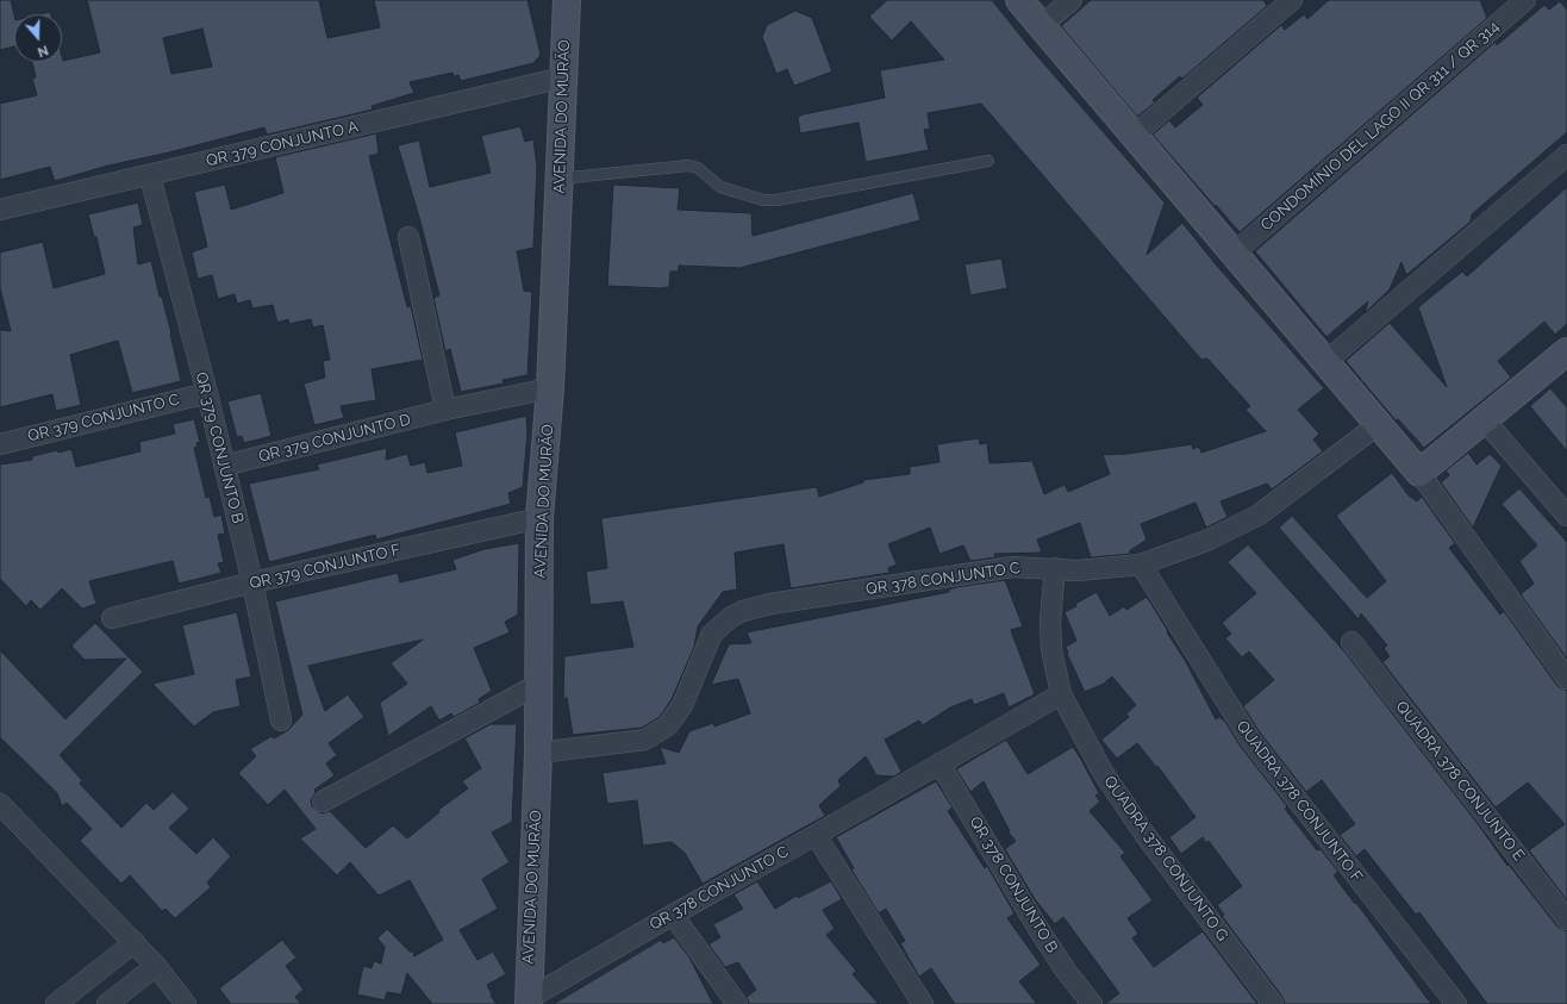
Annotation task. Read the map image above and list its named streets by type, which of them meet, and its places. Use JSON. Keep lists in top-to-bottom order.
{
  "streets": {
    "street": [
      "AVENIDA DO MURÃO",
      "CONDOMÍNIO DEL LAGO II QR 311 / QR 314",
      "QR 379 CONJUNTO A",
      "QR 379 CONJUNTO C",
      "QR 379 CONJUNTO D",
      "QR 379 CONJUNTO B",
      "QR 379 CONJUNTO F",
      "QR 378 CONJUNTO C",
      "QUADRA 378 CONJUNTO E",
      "QUADRA 378 CONJUNTO F",
      "QUADRA 378 CONJUNTO G",
      "QR 378 CONJUNTO B"
    ]
  },
  "crossings": [
    ["AVENIDA DO MURÃO", "QR 379 CONJUNTO A"],
    ["AVENIDA DO MURÃO", "QR 379 CONJUNTO D"],
    ["AVENIDA DO MURÃO", "QR 379 CONJUNTO F"],
    ["AVENIDA DO MURÃO", "QR 378 CONJUNTO C"],
    ["QR 379 CONJUNTO A", "QR 379 CONJUNTO B"],
    ["QR 379 CONJUNTO C", "QR 379 CONJUNTO B"],
    ["QR 379 CONJUNTO D", "QR 379 CONJUNTO B"],
    ["QR 379 CONJUNTO B", "QR 379 CONJUNTO F"],
    ["QR 378 CONJUNTO C", "QUADRA 378 CONJUNTO F"],
    ["QR 378 CONJUNTO C", "QUADRA 378 CONJUNTO G"],
    ["QR 378 CONJUNTO C", "QR 378 CONJUNTO B"]
  ],
  "north": "bottom"
}
